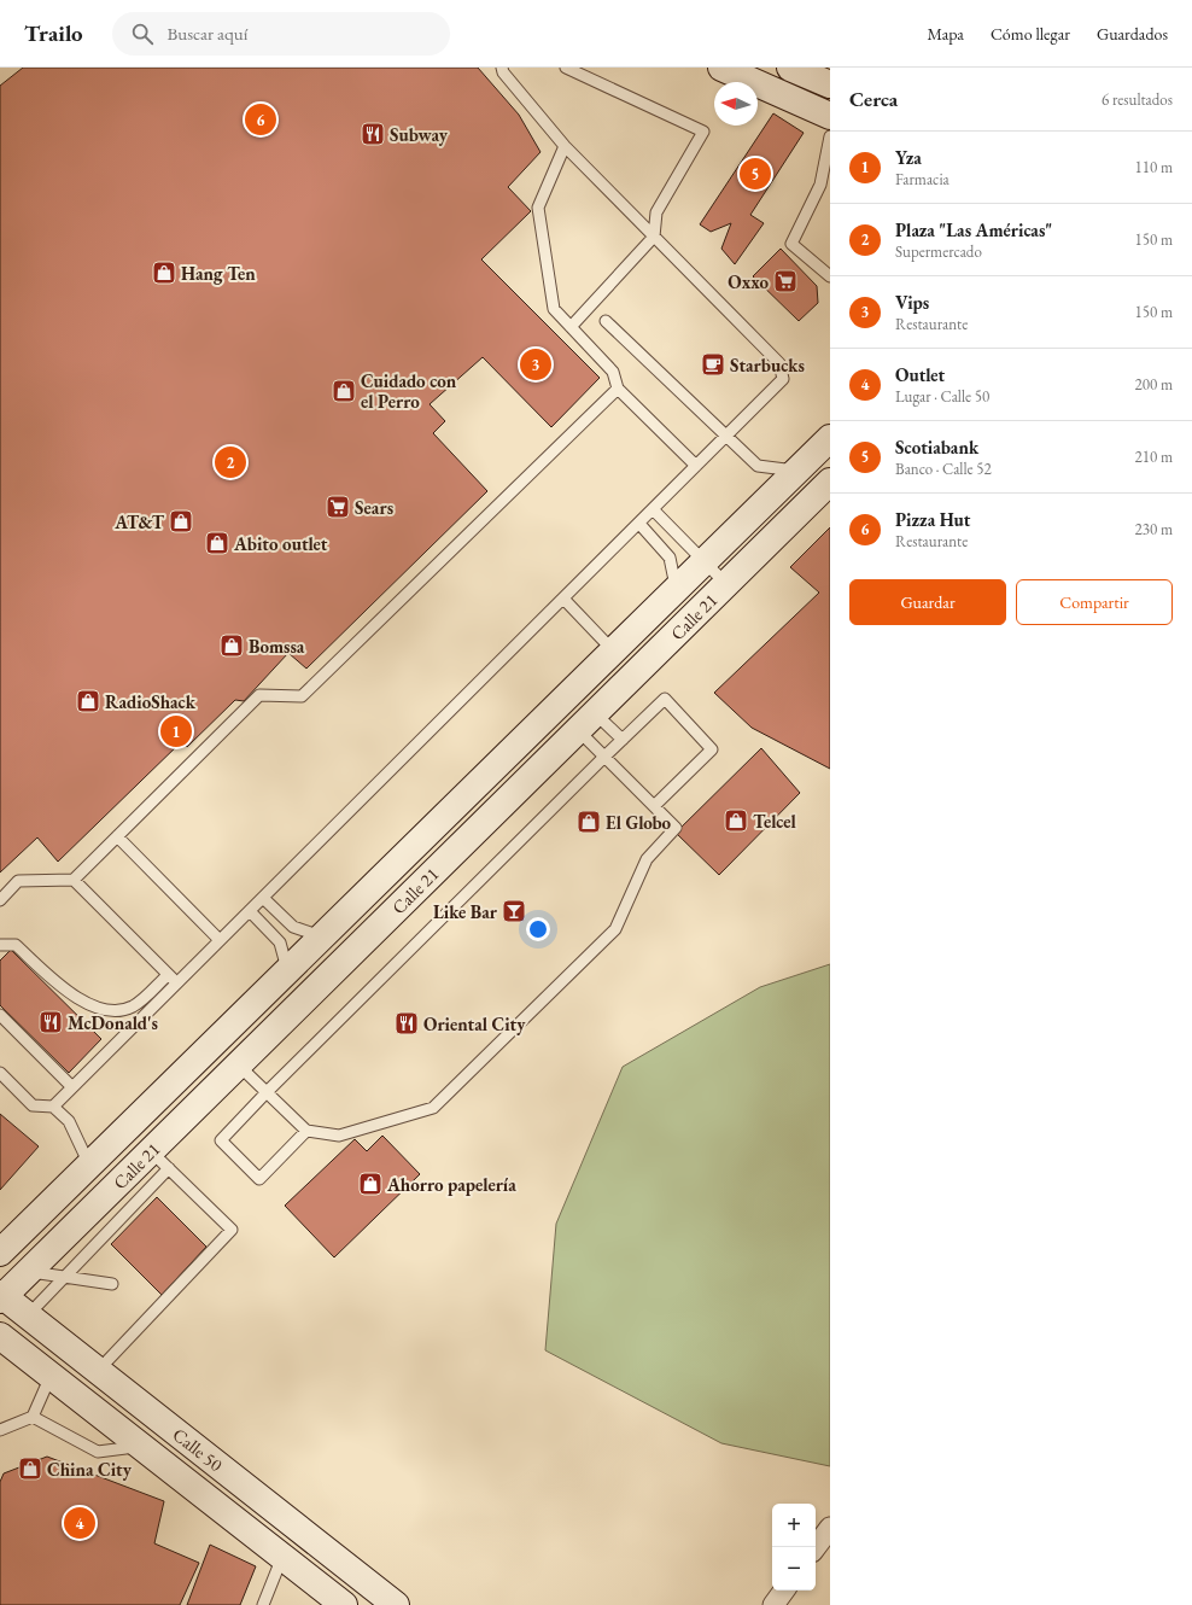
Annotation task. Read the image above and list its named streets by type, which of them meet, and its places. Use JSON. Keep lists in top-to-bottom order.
{
  "streets": {
    "street": ["Calle 21", "Calle 50"]
  },
  "crossings": [
    ["Calle 21", "Calle 50"]
  ],
  "places": {
    "restaurant": ["Subway", "McDonald's", "Oriental City"],
    "shop": [
      "Hang Ten",
      "Cuidado con el Perro",
      "AT&T",
      "Abito outlet",
      "Bomssa",
      "RadioShack",
      "Telcel",
      "El Globo",
      "Ahorro papelería",
      "China City"
    ],
    "supermarket": ["Oxxo", "Sears"],
    "cafe": ["Starbucks"],
    "bar": ["Like Bar"]
  },
  "north": "left",
  "page": {
    "header": "Trailo",
    "search": "Buscar aquí",
    "nav": ["Mapa", "Cómo llegar", "Guardados"],
    "heading": ["Cerca", "6 resultados"],
    "pins": [
      "6",
      "5",
      "3",
      "2",
      "1",
      "4"
    ],
    "list": [
      {
        "mark": "1",
        "name": "Yza",
        "note": "Farmacia",
        "value": "110 m"
      },
      {
        "mark": "2",
        "name": "Plaza \"Las Américas\"",
        "note": "Supermercado",
        "value": "150 m"
      },
      {
        "mark": "3",
        "name": "Vips",
        "note": "Restaurante",
        "value": "150 m"
      },
      {
        "mark": "4",
        "name": "Outlet",
        "note": "Lugar · Calle 50",
        "value": "200 m"
      },
      {
        "mark": "5",
        "name": "Scotiabank",
        "note": "Banco · Calle 52",
        "value": "210 m"
      },
      {
        "mark": "6",
        "name": "Pizza Hut",
        "note": "Restaurante",
        "value": "230 m"
      }
    ],
    "buttons": ["Guardar", "Compartir"],
    "map_buttons": ["+", "−"]
  }
}
